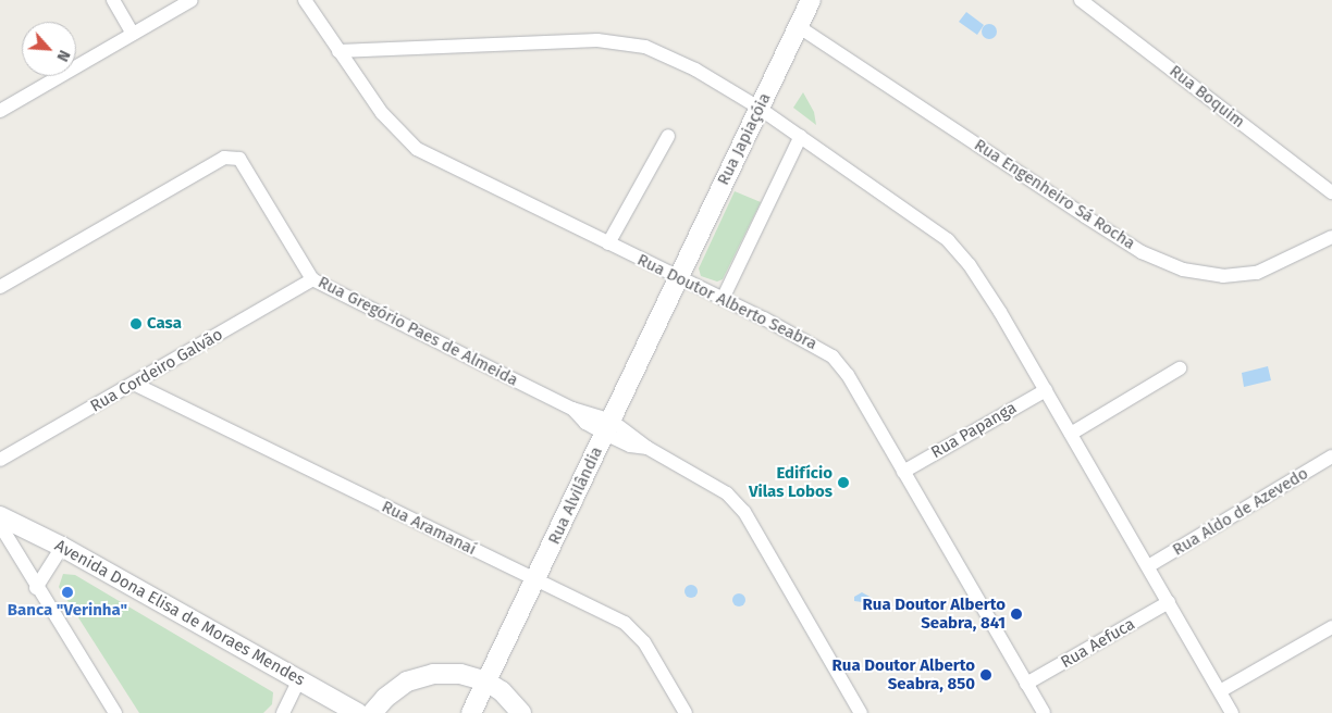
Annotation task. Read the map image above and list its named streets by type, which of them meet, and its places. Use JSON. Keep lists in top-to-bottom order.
{
  "streets": {
    "street": [
      "Rua Boquim",
      "Rua Japiaçóia",
      "Rua Engenheiro Sá Rocha",
      "Rua Doutor Alberto Seabra",
      "Rua Gregório Paes de Almeida",
      "Rua Cordeiro Galvão",
      "Rua Papanga",
      "Rua Alvilândia",
      "Rua Aldo de Azevedo",
      "Rua Aramanaí",
      "Avenida Dona Elisa de Moraes Mendes",
      "Rua Aefuca"
    ]
  },
  "crossings": [
    ["Rua Japiaçóia", "Rua Engenheiro Sá Rocha"],
    ["Rua Japiaçóia", "Rua Doutor Alberto Seabra"],
    ["Rua Japiaçóia", "Rua Alvilândia"],
    ["Rua Doutor Alberto Seabra", "Rua Papanga"],
    ["Rua Doutor Alberto Seabra", "Rua Alvilândia"],
    ["Rua Doutor Alberto Seabra", "Rua Aefuca"],
    ["Rua Gregório Paes de Almeida", "Rua Cordeiro Galvão"],
    ["Rua Gregório Paes de Almeida", "Rua Alvilândia"],
    ["Rua Cordeiro Galvão", "Rua Aramanaí"],
    ["Rua Alvilândia", "Rua Aramanaí"]
  ],
  "places": [
    "Casa",
    "Edifício Vilas Lobos",
    "Banca \"Verinha\"",
    "Rua Doutor Alberto Seabra, 841",
    "Rua Doutor Alberto Seabra, 850"
  ],
  "north": "bottom right"
}
